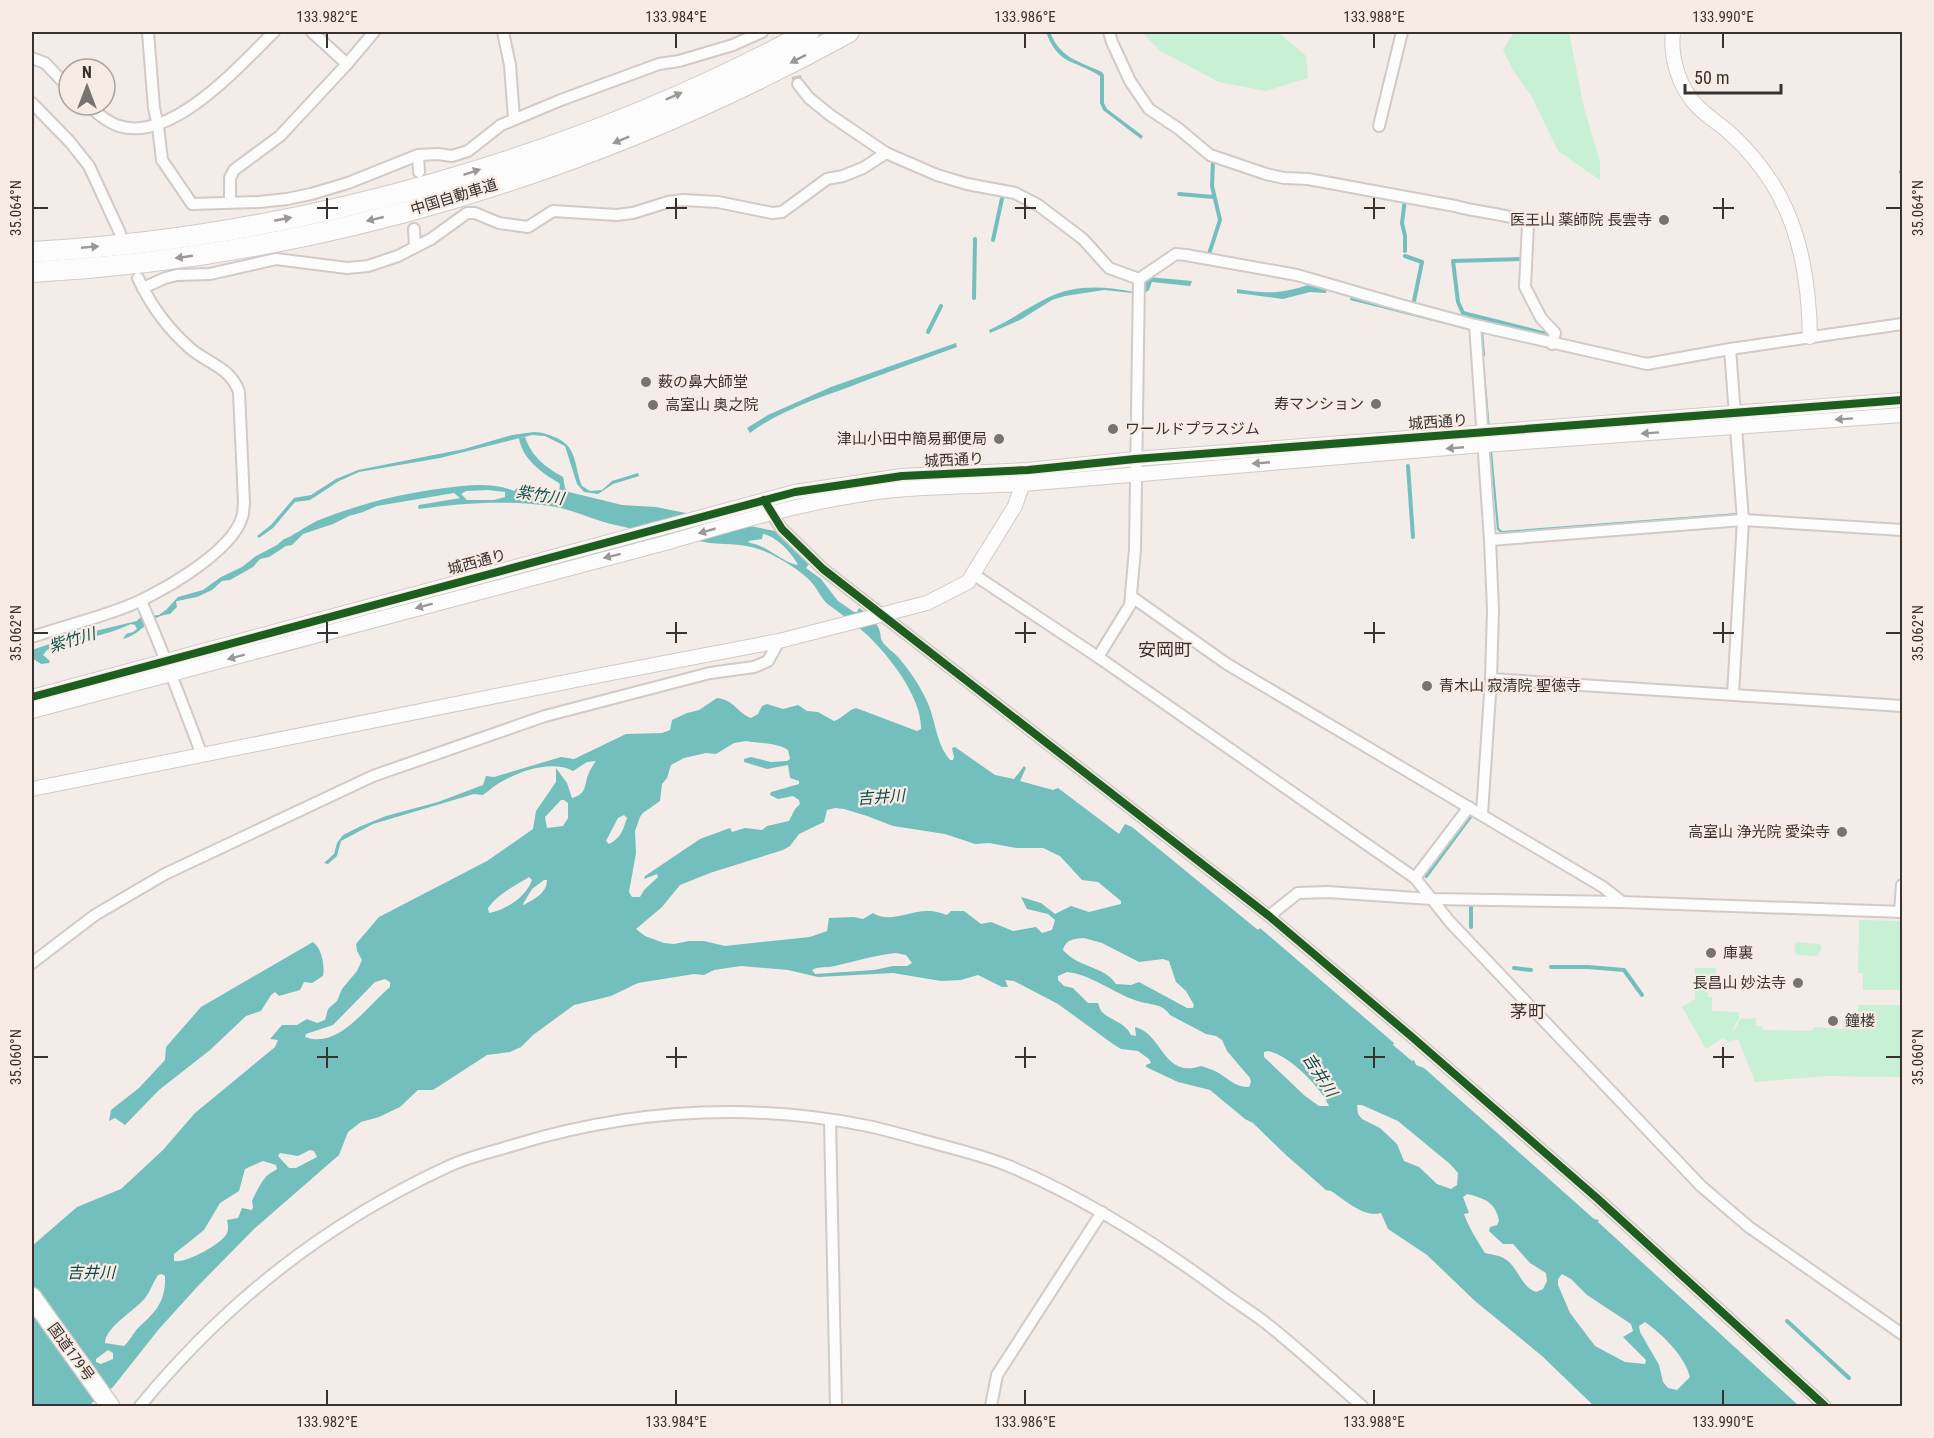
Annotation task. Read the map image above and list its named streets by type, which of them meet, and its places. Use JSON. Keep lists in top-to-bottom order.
{
  "streets": {
    "highway": ["中国自動車道", "国道179号"],
    "street": ["城西通り"]
  },
  "districts": ["安岡町", "茅町"],
  "water": ["紫竹川", "吉井川"],
  "places": [
    "医王山 薬師院 長雲寺",
    "薮の鼻大師堂",
    "寿マンション",
    "高室山 奥之院",
    "ワールドプラスジム",
    "津山小田中簡易郵便局",
    "青木山 寂清院 聖徳寺",
    "高室山 浄光院 愛染寺",
    "庫裏",
    "長昌山 妙法寺",
    "鐘楼"
  ],
  "scale_bar": "50 m",
  "north": "top",
  "coordinates": [
    "133.982°E",
    "133.984°E",
    "133.986°E",
    "133.988°E",
    "133.990°E",
    "35.064°N",
    "35.062°N",
    "35.060°N"
  ]
}
